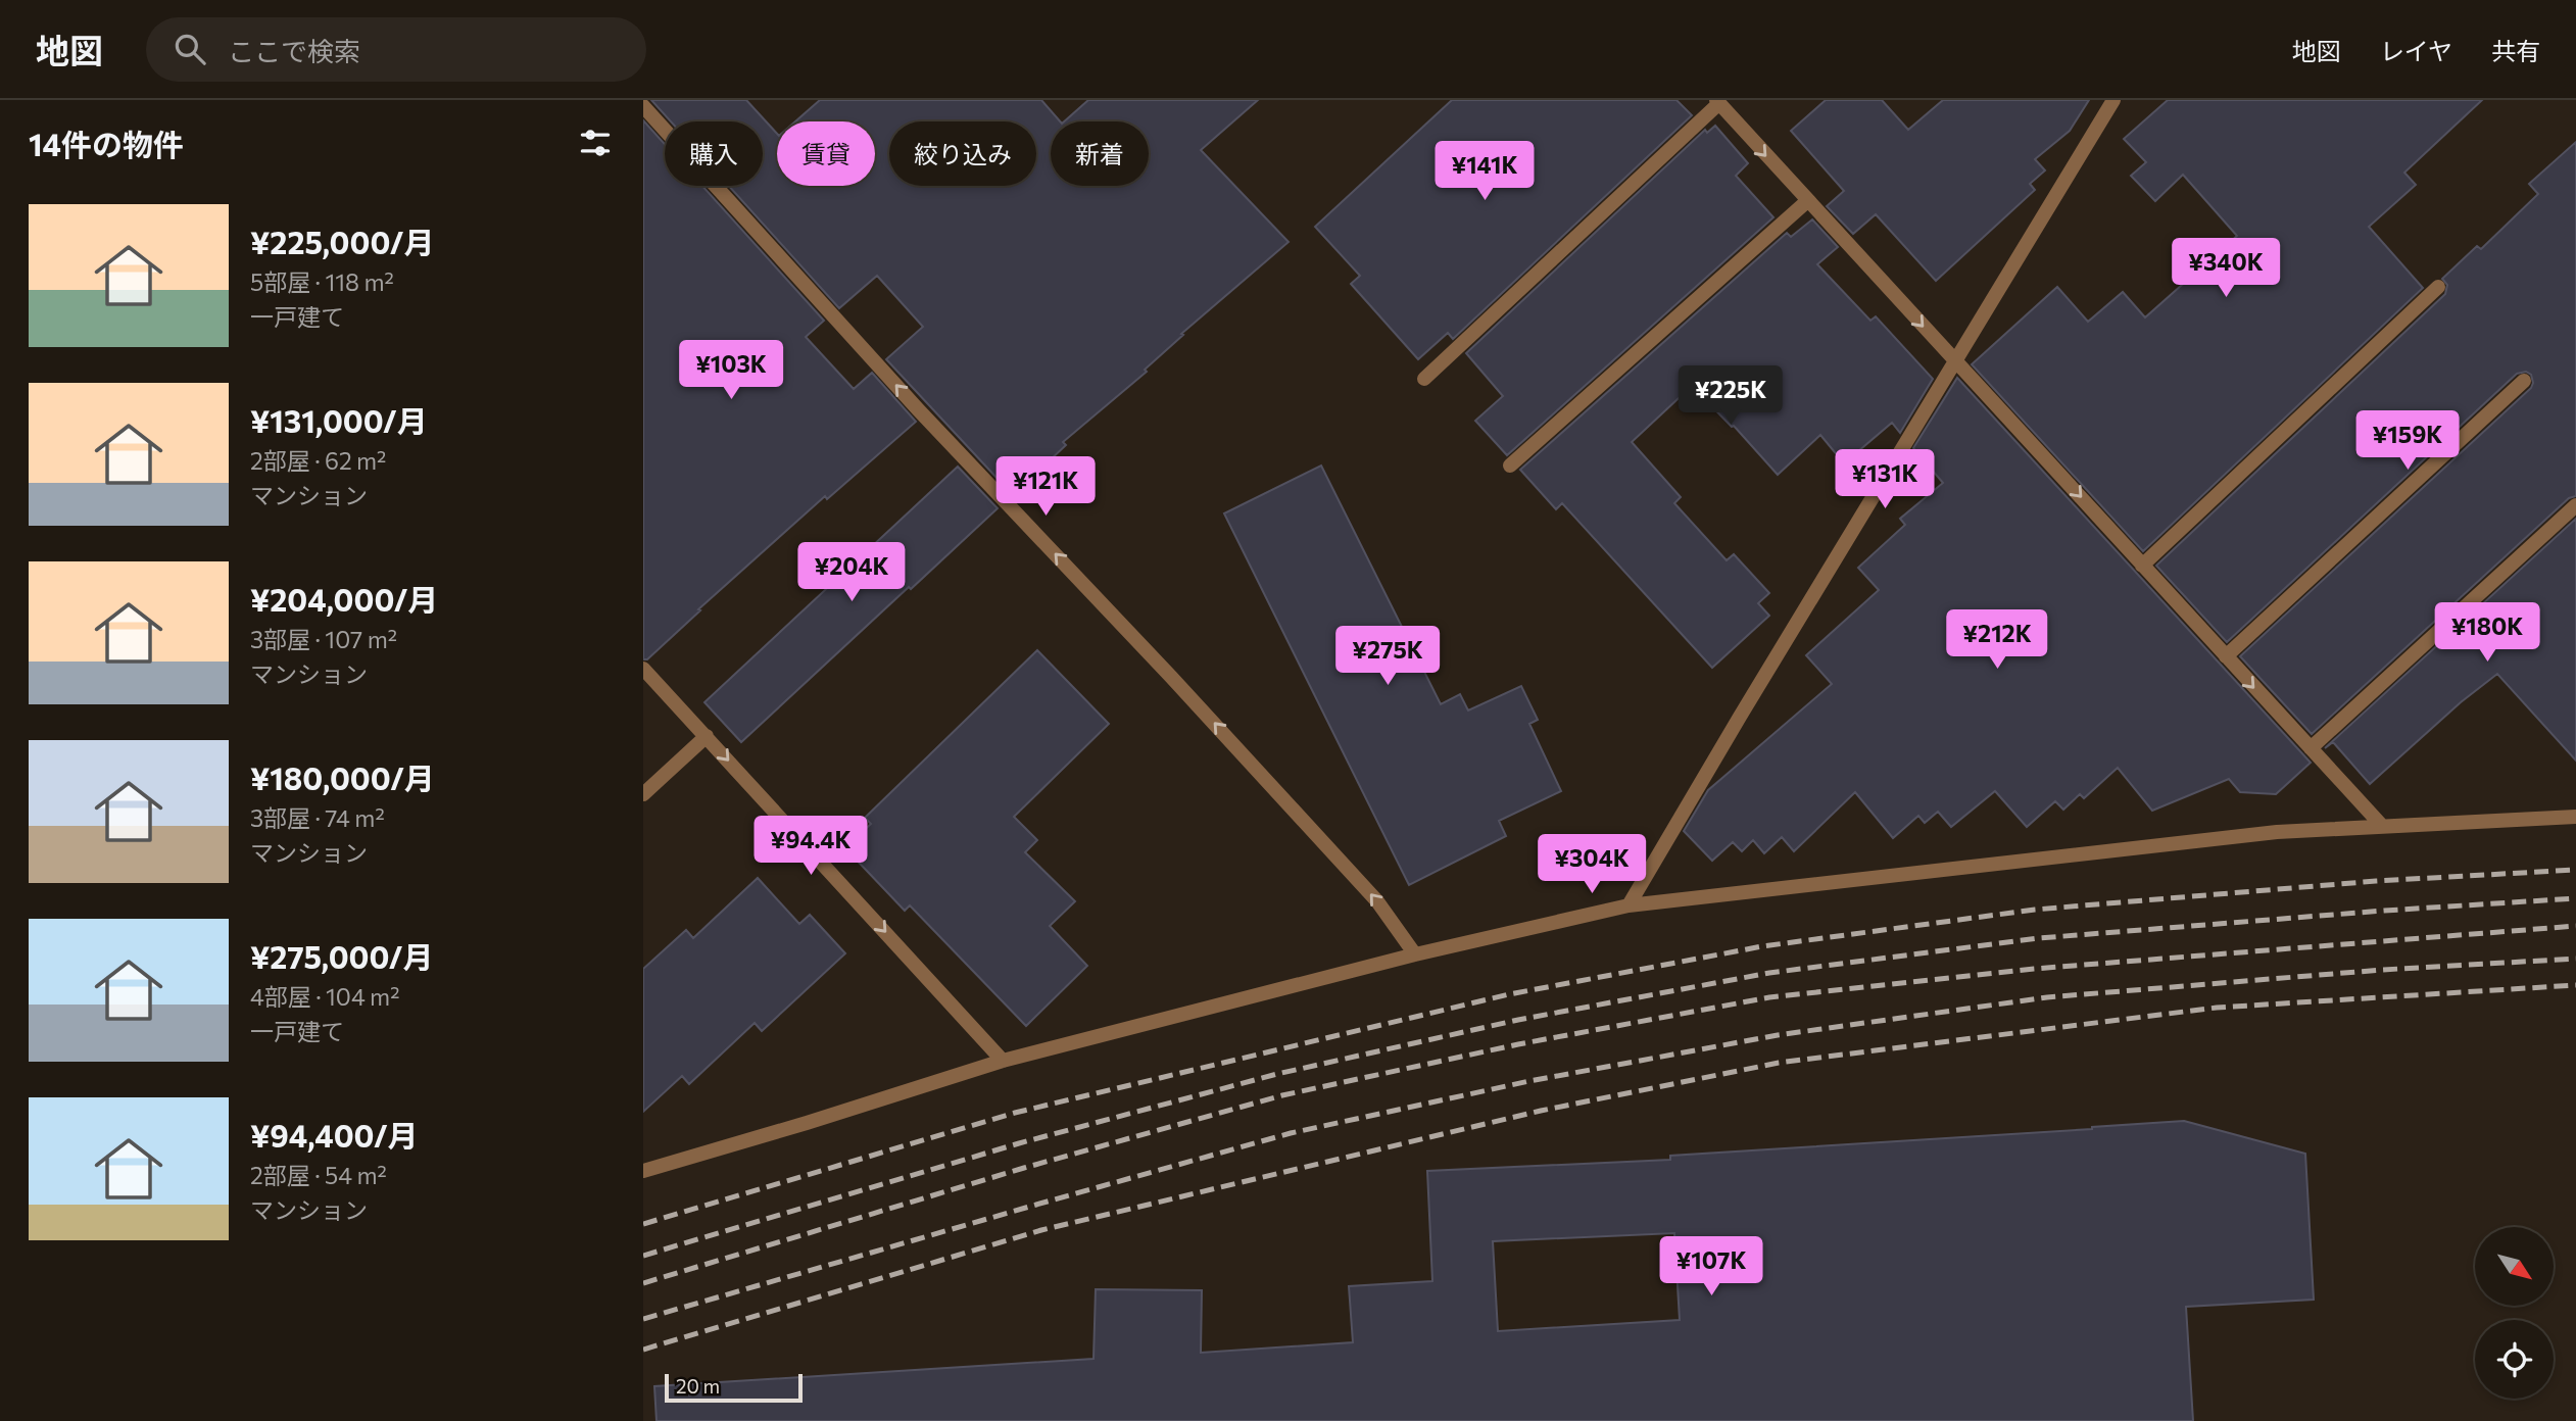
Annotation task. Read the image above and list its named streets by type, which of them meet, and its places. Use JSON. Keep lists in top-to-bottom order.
{
  "scale_bar": "20 m",
  "north": "bottom right",
  "page": {
    "header": "地図",
    "search": "ここで検索",
    "nav": ["地図", "レイヤ", "共有"],
    "heading": "14件の物件",
    "chip": [
      "購入",
      "賃貸",
      "絞り込み",
      "新着"
    ],
    "price": [
      "¥141K",
      "¥340K",
      "¥103K",
      "¥225K",
      "¥159K",
      "¥131K",
      "¥121K",
      "¥204K",
      "¥180K",
      "¥212K",
      "¥275K",
      "¥94.4K",
      "¥304K",
      "¥107K"
    ],
    "list": [
      {
        "name": "¥225,000/月",
        "note": "5部屋 · 118 m² · 一戸建て"
      },
      {
        "name": "¥131,000/月",
        "note": "2部屋 · 62 m² · マンション"
      },
      {
        "name": "¥204,000/月",
        "note": "3部屋 · 107 m² · マンション"
      },
      {
        "name": "¥180,000/月",
        "note": "3部屋 · 74 m² · マンション"
      },
      {
        "name": "¥275,000/月",
        "note": "4部屋 · 104 m² · 一戸建て"
      },
      {
        "name": "¥94,400/月",
        "note": "2部屋 · 54 m² · マンション"
      }
    ],
    "scale": "20 m"
  }
}
